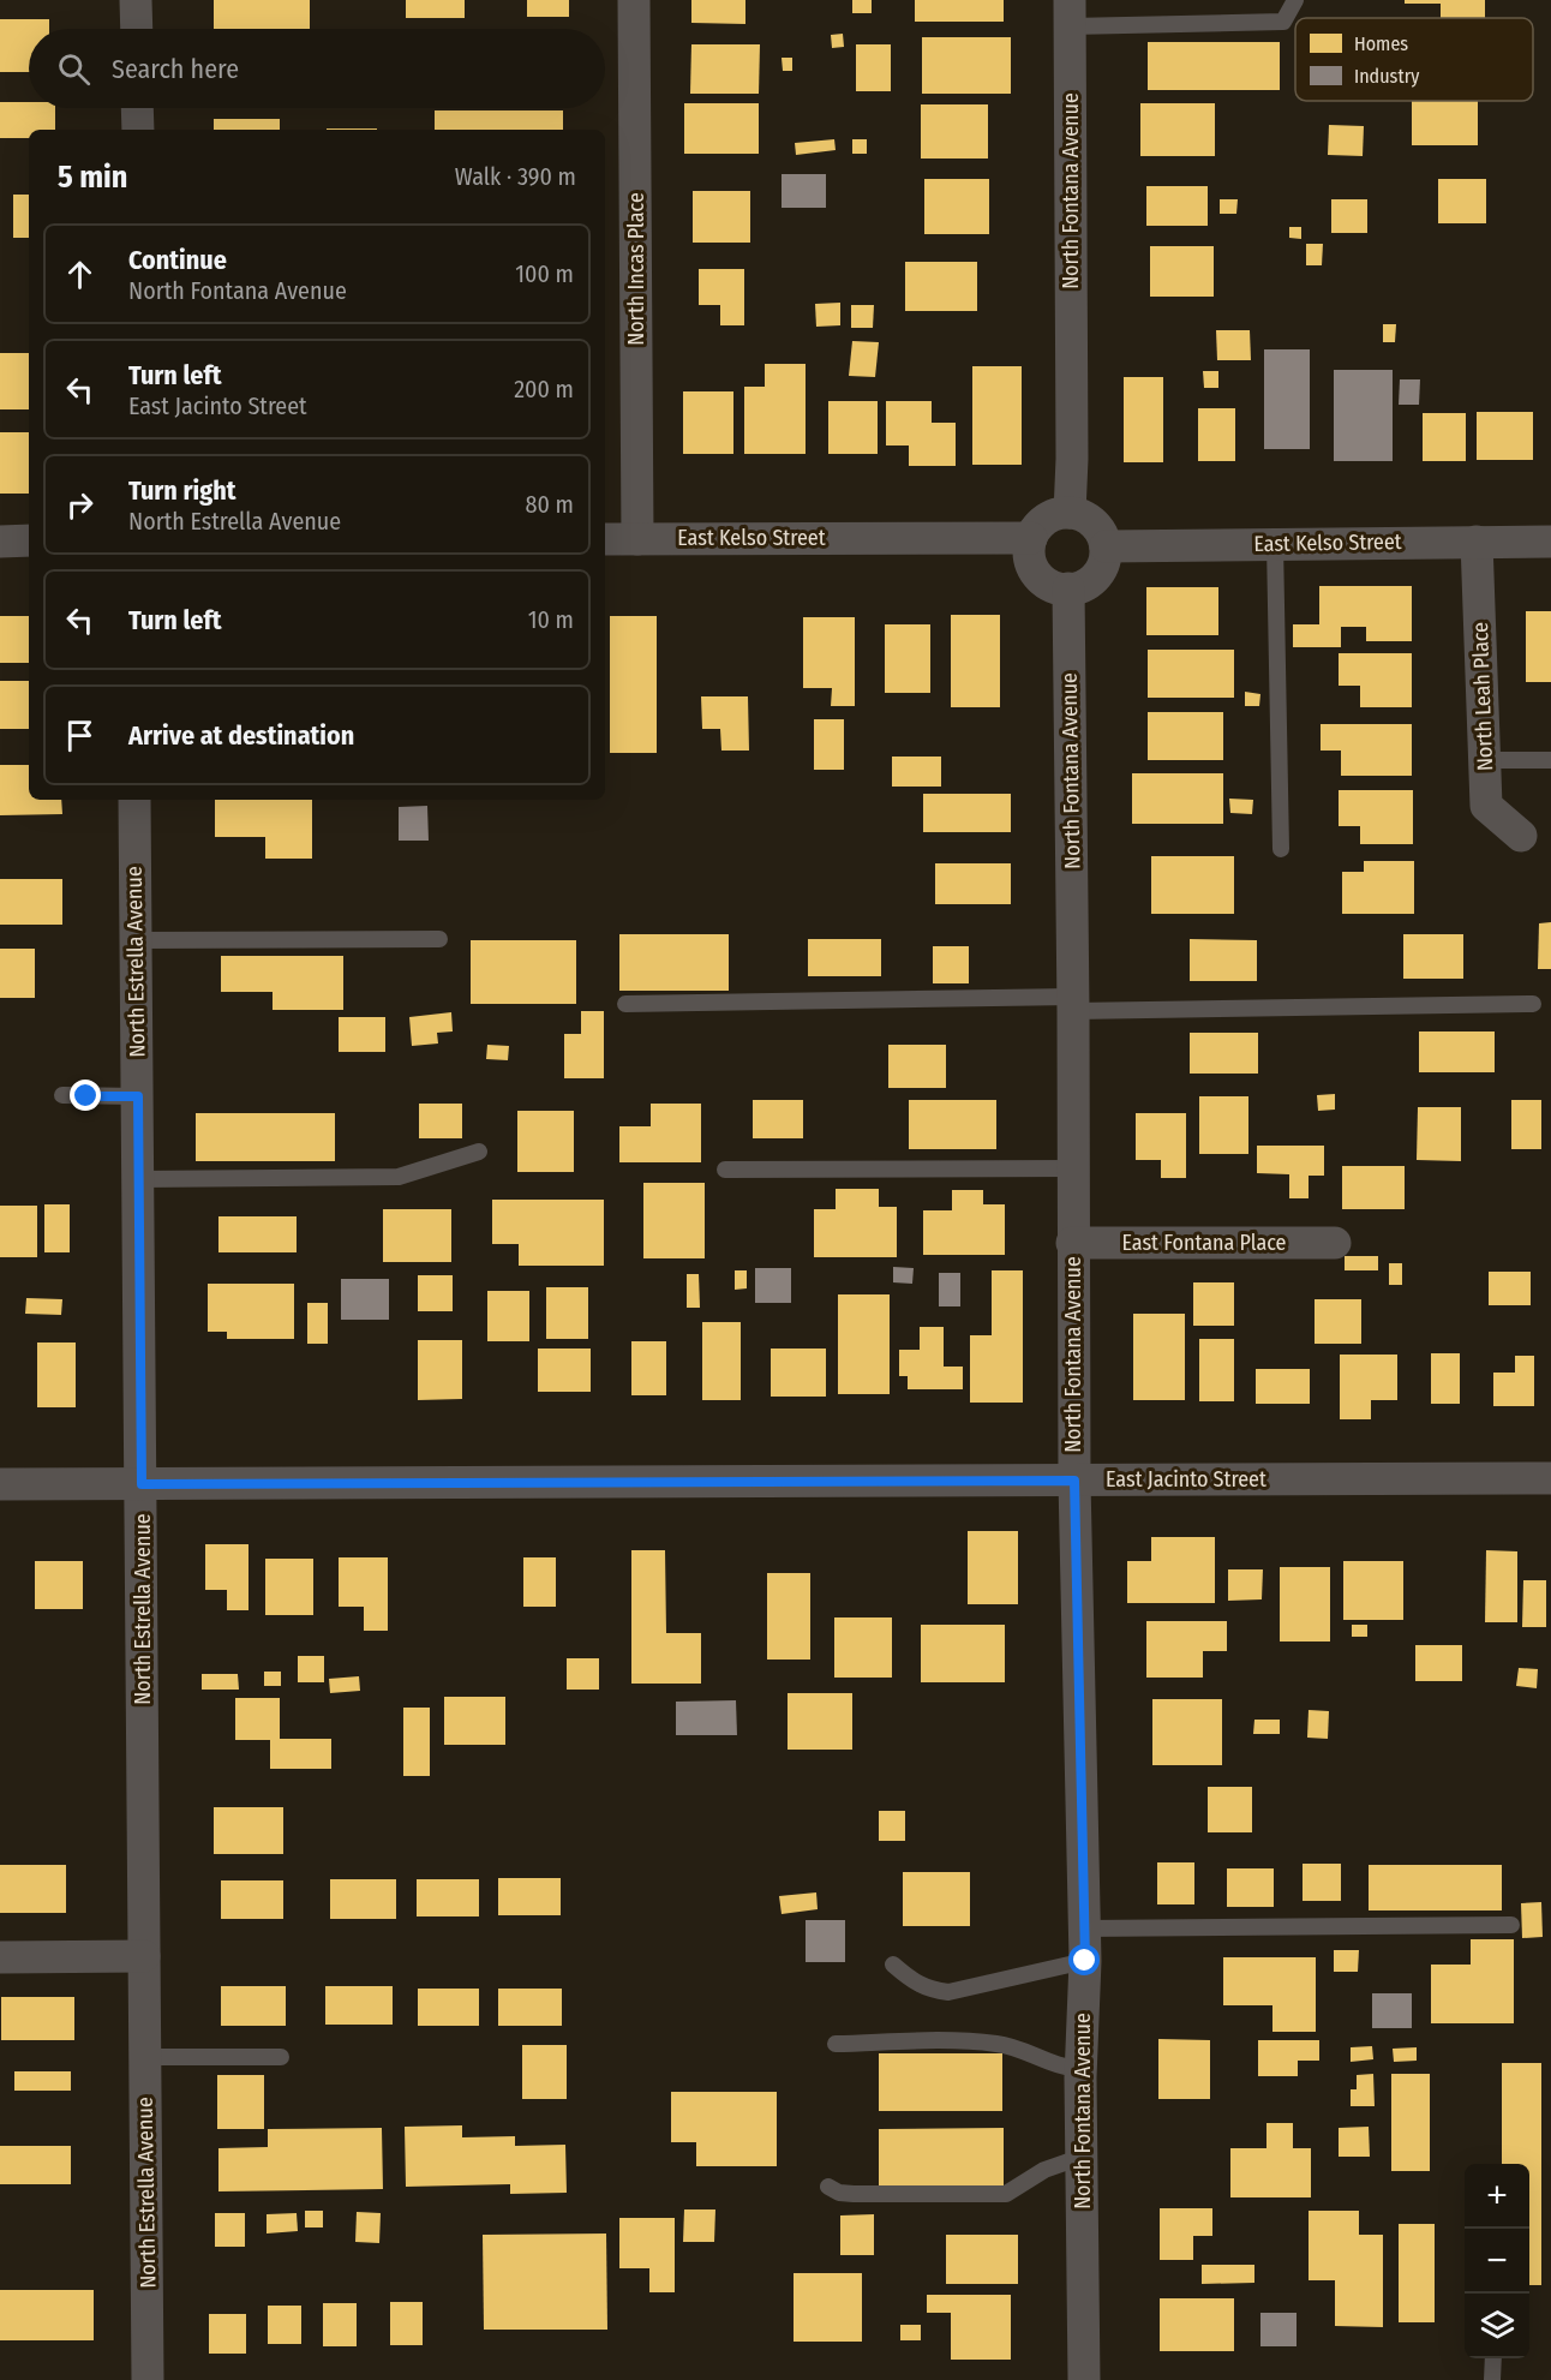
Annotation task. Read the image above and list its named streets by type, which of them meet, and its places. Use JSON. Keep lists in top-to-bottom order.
{
  "streets": {
    "street": [
      "North Fontana Avenue",
      "North Incas Place",
      "East Kelso Street",
      "North Leah Place",
      "North Estrella Avenue",
      "East Fontana Place",
      "East Jacinto Street"
    ]
  },
  "crossings": [
    ["North Fontana Avenue", "East Kelso Street"],
    ["North Fontana Avenue", "East Fontana Place"],
    ["North Fontana Avenue", "East Jacinto Street"],
    ["North Incas Place", "East Kelso Street"],
    ["East Kelso Street", "North Leah Place"],
    ["North Estrella Avenue", "East Jacinto Street"]
  ],
  "legend": ["Homes", "Industry"],
  "page": {
    "search": "Search here",
    "heading": ["5 min", "Walk · 390 m"],
    "list": [
      ["Continue", "North Fontana Avenue", "100 m"],
      ["Turn left", "East Jacinto Street", "200 m"],
      ["Turn right", "North Estrella Avenue", "80 m"],
      ["Turn left", "10 m"],
      "Arrive at destination"
    ],
    "map_buttons": ["+", "−"]
  }
}
